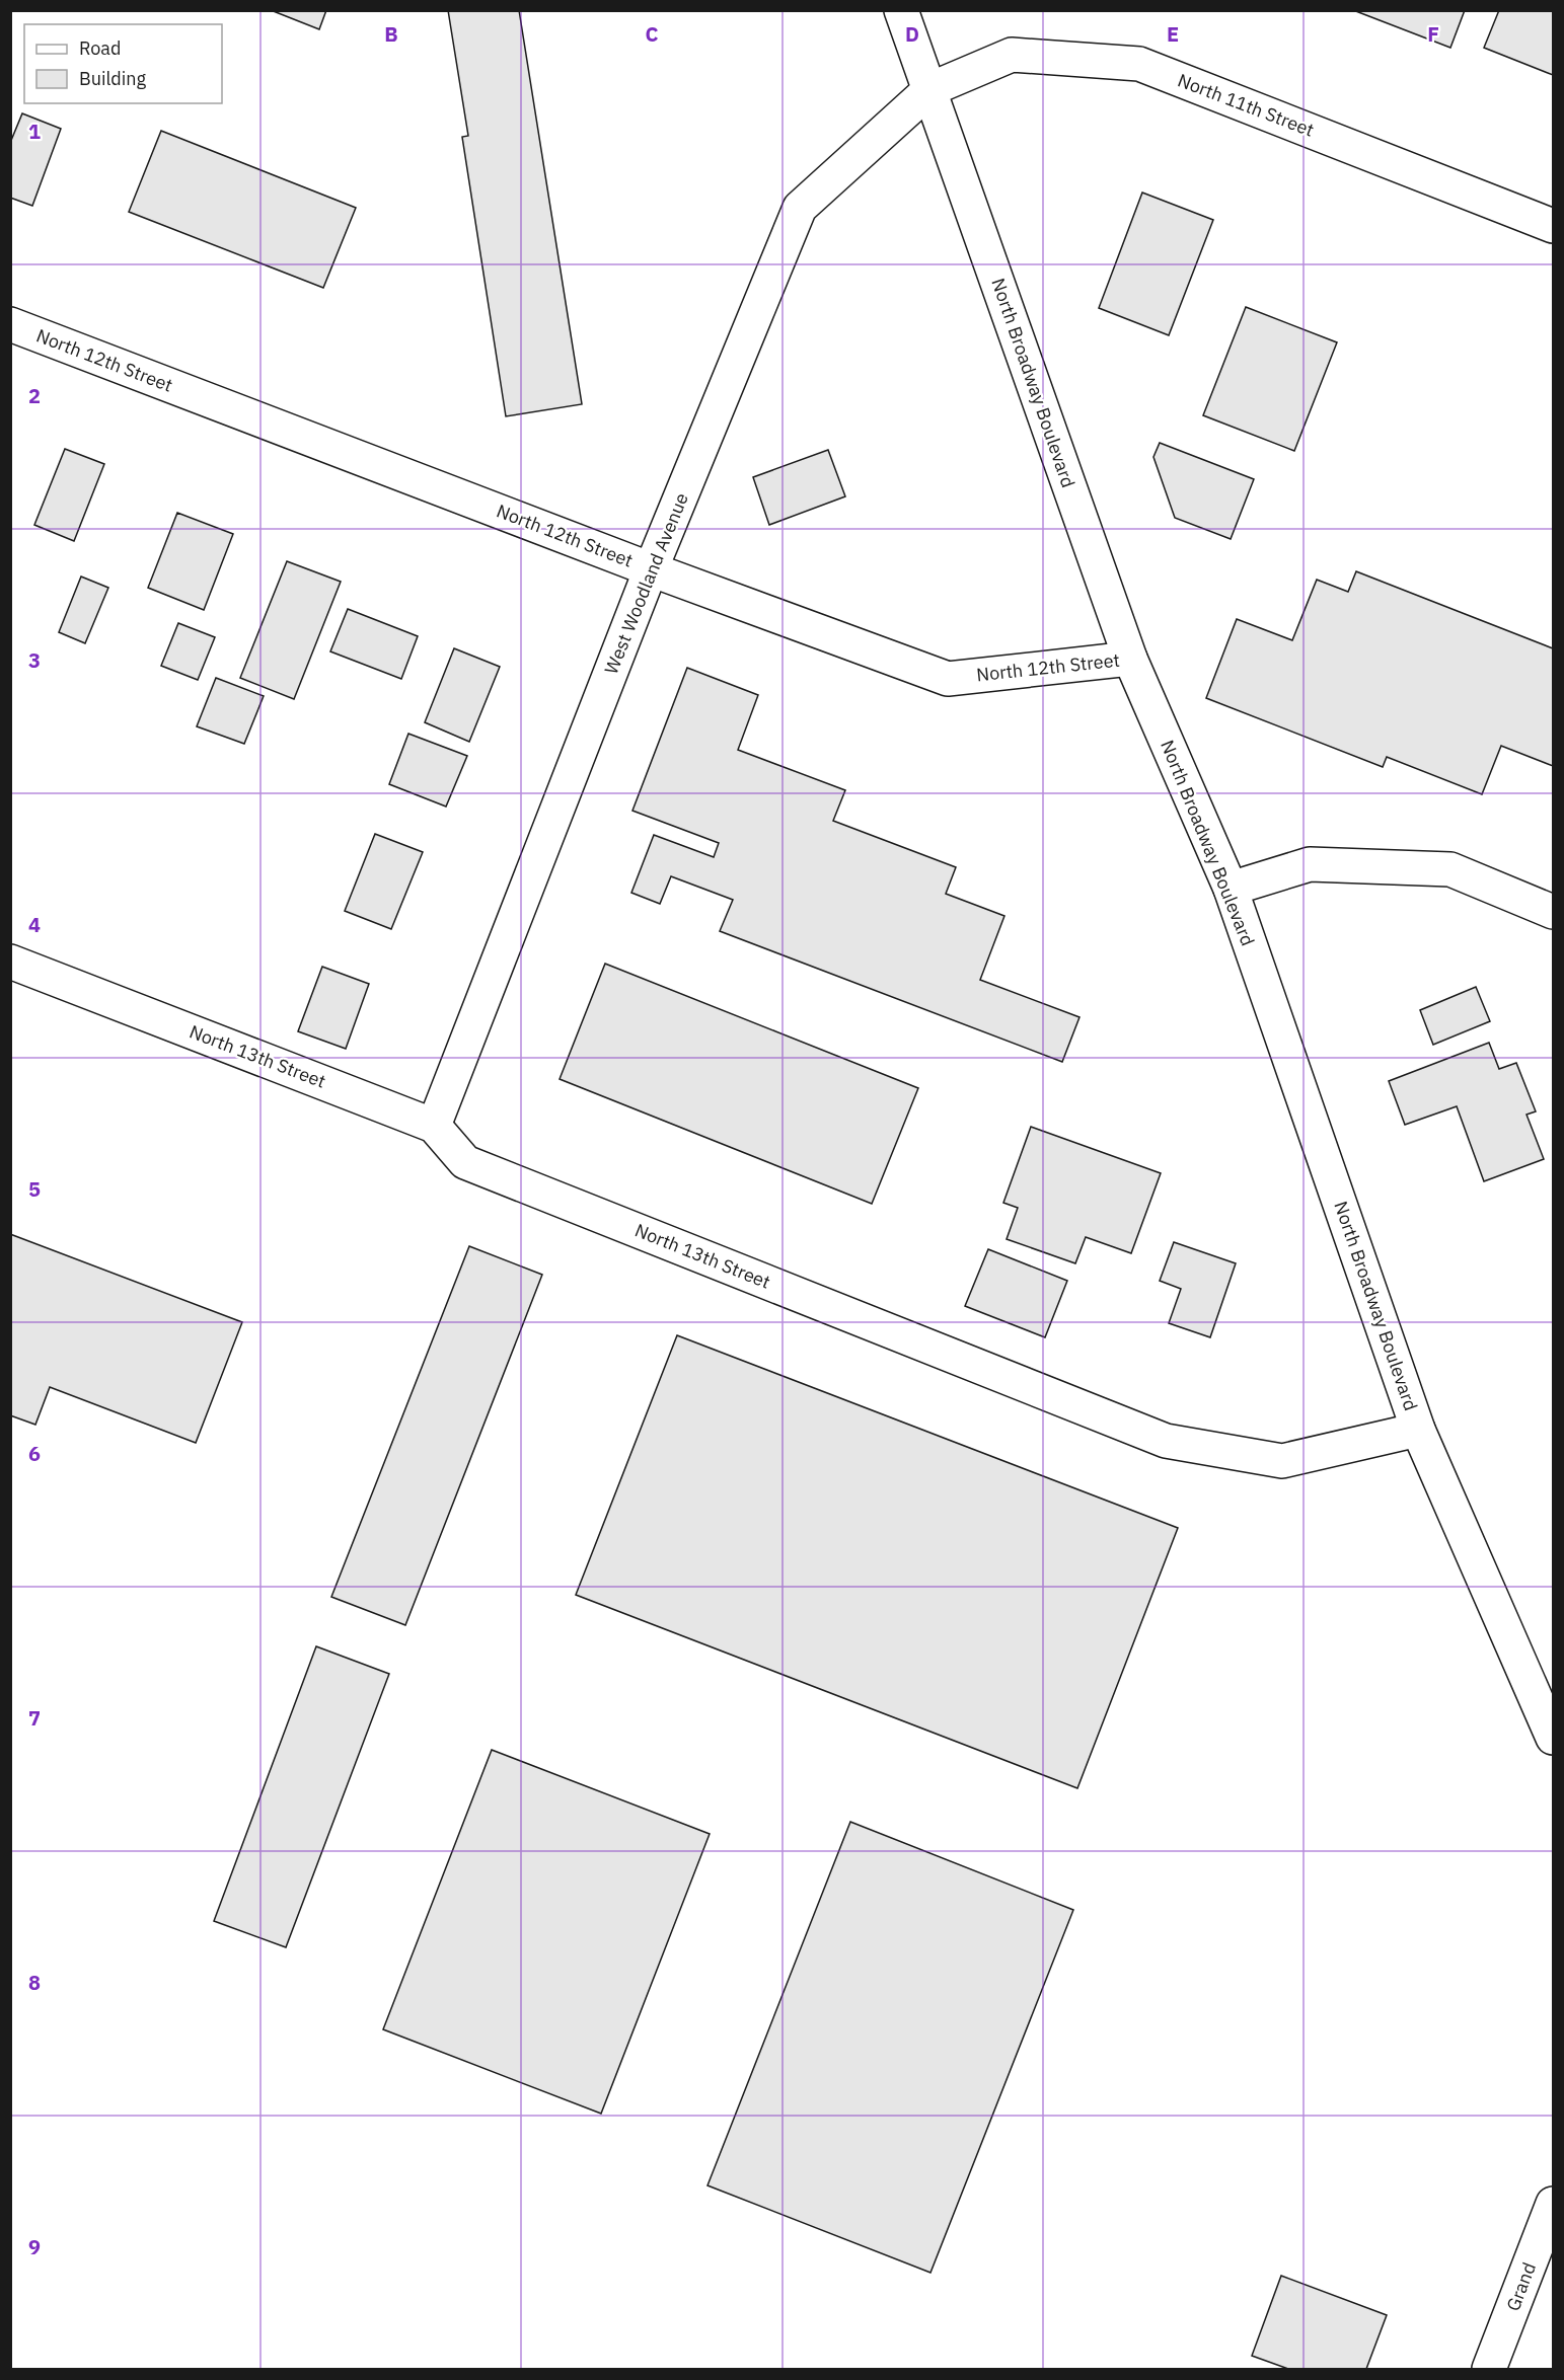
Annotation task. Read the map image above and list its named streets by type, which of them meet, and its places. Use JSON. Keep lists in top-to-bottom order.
{
  "streets": {
    "street": [
      "North 11th Street",
      "North 12th Street",
      "North Broadway Boulevard",
      "West Woodland Avenue",
      "North 13th Street",
      "Grand"
    ]
  },
  "crossings": [
    ["North 11th Street", "North Broadway Boulevard"],
    ["North 11th Street", "West Woodland Avenue"],
    ["North 12th Street", "North Broadway Boulevard"],
    ["North 12th Street", "West Woodland Avenue"],
    ["North Broadway Boulevard", "West Woodland Avenue"],
    ["North Broadway Boulevard", "North 13th Street"],
    ["West Woodland Avenue", "North 13th Street"]
  ],
  "legend": ["Road", "Building"],
  "grid": {
    "columns": [
      "B",
      "C",
      "D",
      "E",
      "F"
    ],
    "rows": [
      "1",
      "2",
      "3",
      "4",
      "5",
      "6",
      "7",
      "8",
      "9"
    ]
  }
}
